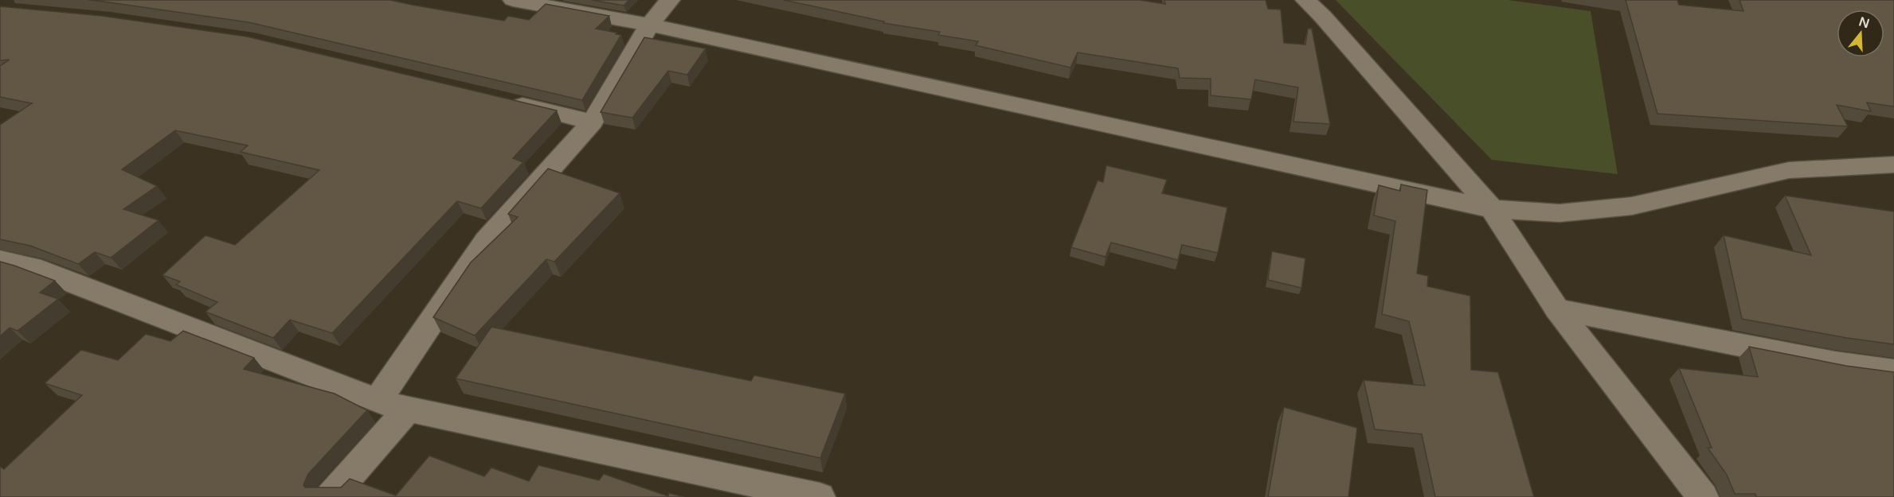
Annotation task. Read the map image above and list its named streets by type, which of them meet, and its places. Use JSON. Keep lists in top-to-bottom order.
{
  "north": "top"
}
